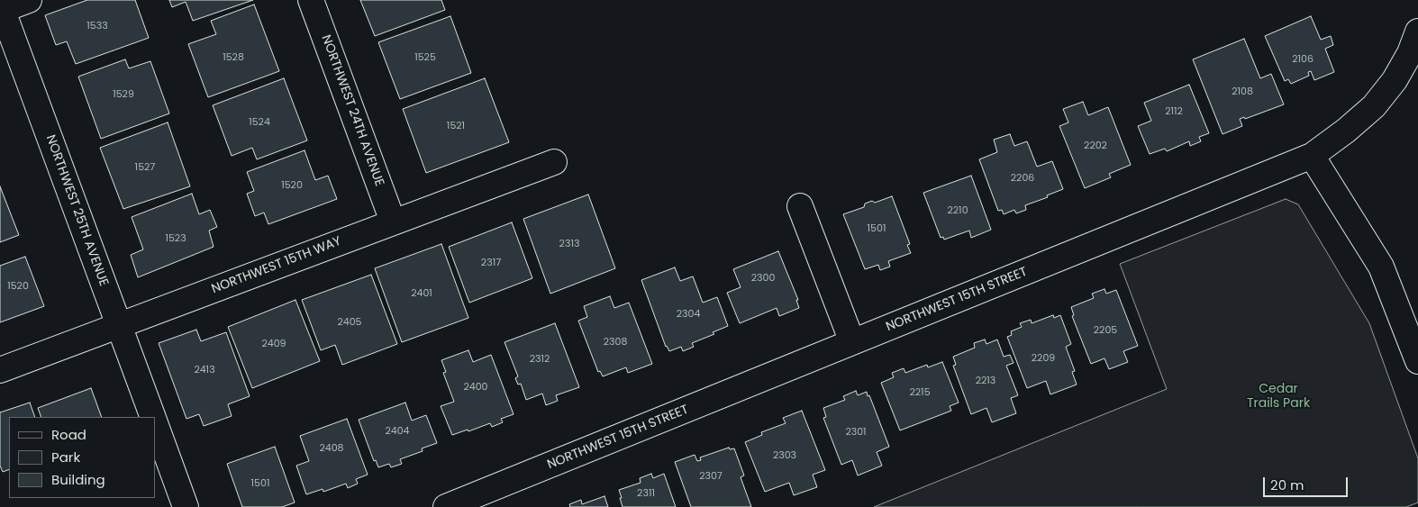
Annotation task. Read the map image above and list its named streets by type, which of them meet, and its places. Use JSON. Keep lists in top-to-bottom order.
{
  "streets": {
    "street": [
      "NORTHWEST 24TH AVENUE",
      "NORTHWEST 25TH AVENUE",
      "NORTHWEST 15TH WAY",
      "NORTHWEST 15TH STREET"
    ]
  },
  "crossings": [
    ["NORTHWEST 24TH AVENUE", "NORTHWEST 15TH WAY"],
    ["NORTHWEST 25TH AVENUE", "NORTHWEST 15TH WAY"]
  ],
  "parks": ["Cedar Trails Park"],
  "house_numbers": [
    "1533",
    "1528",
    "1525",
    "2106",
    "2108",
    "1529",
    "2112",
    "1524",
    "1521",
    "2202",
    "1527",
    "2206",
    "1520",
    "2210",
    "1501",
    "1523",
    "2313",
    "2317",
    "2300",
    "1520",
    "2401",
    "2304",
    "2405",
    "2205",
    "2308",
    "2409",
    "2209",
    "2312",
    "2413",
    "2213",
    "2400",
    "2215",
    "2404",
    "2301",
    "2408",
    "2303",
    "2307",
    "1501",
    "2311"
  ],
  "legend": ["Road", "Park", "Building"],
  "scale_bar": "20 m"
}
